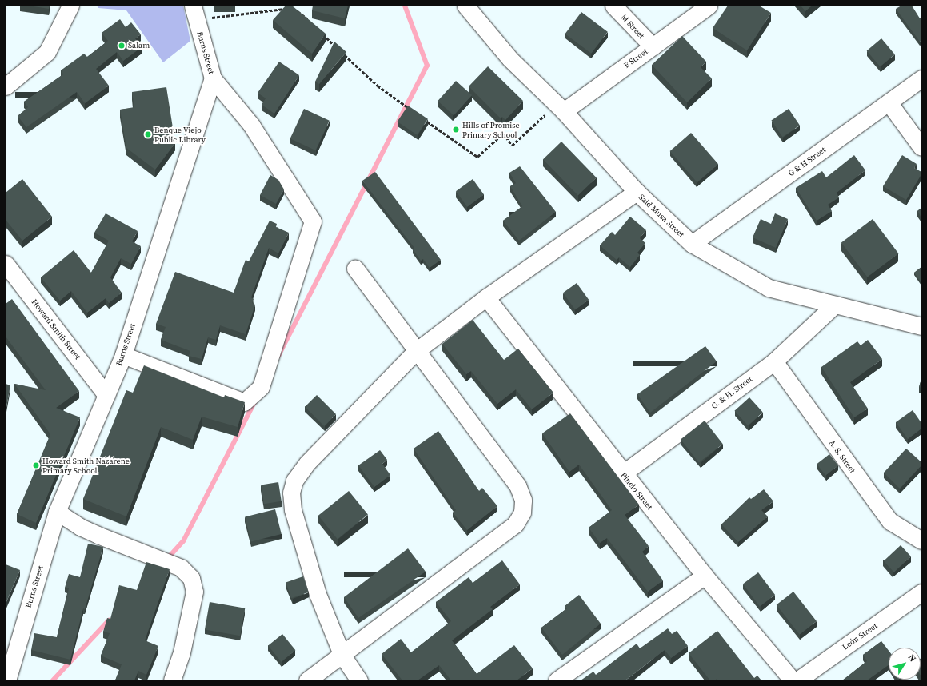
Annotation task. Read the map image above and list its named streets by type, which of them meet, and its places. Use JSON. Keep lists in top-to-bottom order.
{
  "streets": {
    "street": [
      "M Street",
      "Burns Street",
      "F Street",
      "G & H Street",
      "Said Musa Street",
      "Howard Smith Street",
      "G. & H. Street",
      "A. S. Street",
      "Pinelo Street",
      "León Street"
    ]
  },
  "crossings": [
    ["M Street", "F Street"],
    ["Burns Street", "Howard Smith Street"],
    ["F Street", "Said Musa Street"],
    ["G & H Street", "Said Musa Street"],
    ["Said Musa Street", "G. & H. Street"],
    ["G. & H. Street", "A. S. Street"],
    ["G. & H. Street", "Pinelo Street"]
  ],
  "places": [
    "Salam",
    "Hills of Promise Primary School",
    "Benque Viejo Public Library",
    "Howard Smith Nazarene Primary School"
  ],
  "north": "top right"
}
